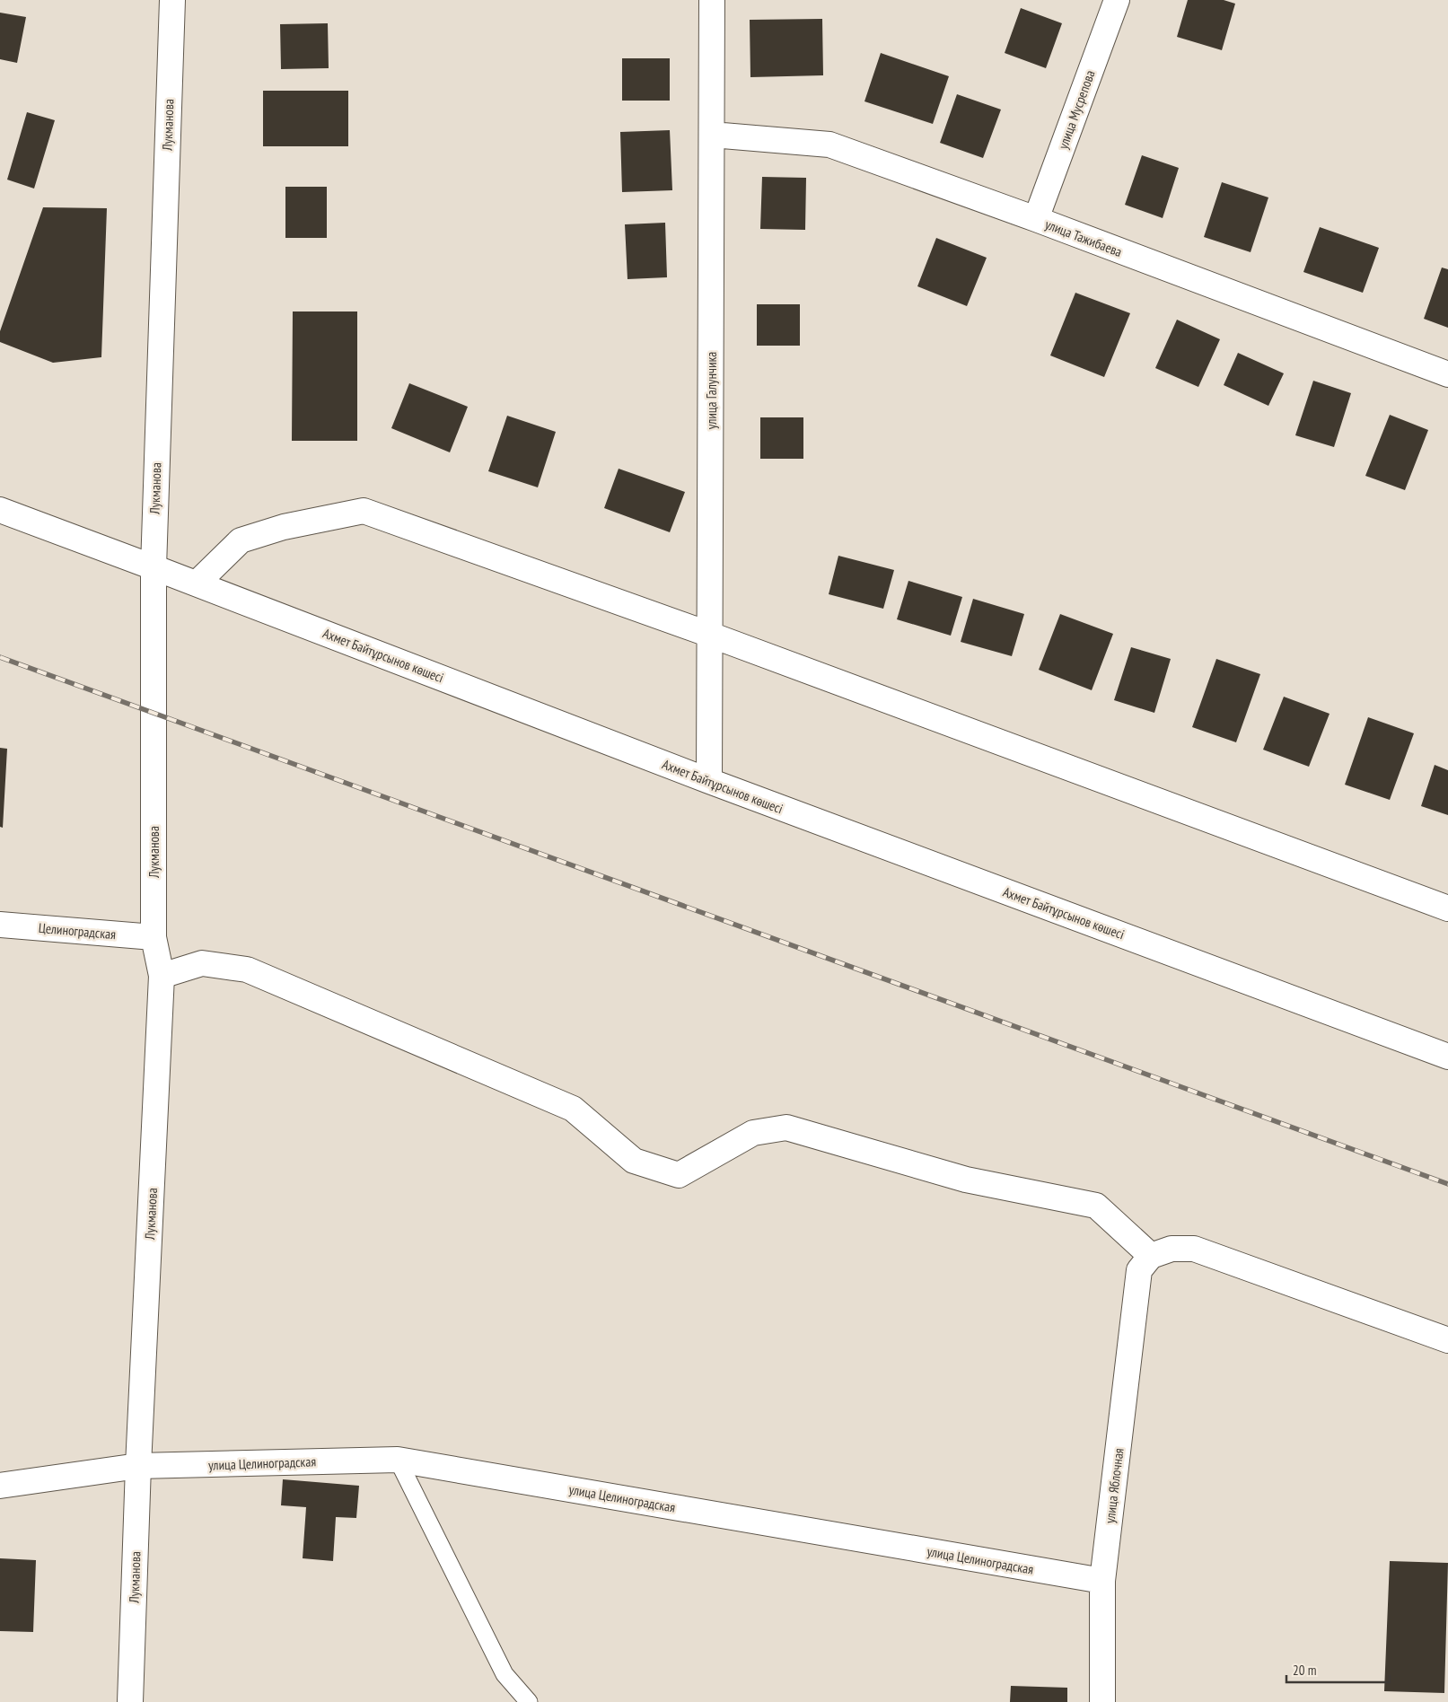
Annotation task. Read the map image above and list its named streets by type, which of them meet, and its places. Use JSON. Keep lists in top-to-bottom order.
{
  "streets": {
    "street": [
      "улица Мусрепова",
      "Лукманова",
      "улица Тажибаева",
      "улица Галунчика",
      "Ахмет Байтұрсынов көшесі",
      "Целиноградская",
      "улица Целиноградская",
      "улица Яблочная"
    ]
  },
  "crossings": [
    ["улица Мусрепова", "улица Тажибаева"],
    ["Лукманова", "Ахмет Байтұрсынов көшесі"],
    ["Лукманова", "Целиноградская"],
    ["Лукманова", "улица Целиноградская"],
    ["улица Тажибаева", "улица Галунчика"],
    ["улица Галунчика", "Ахмет Байтұрсынов көшесі"],
    ["улица Целиноградская", "улица Яблочная"]
  ],
  "scale_bar": "20 m"
}
